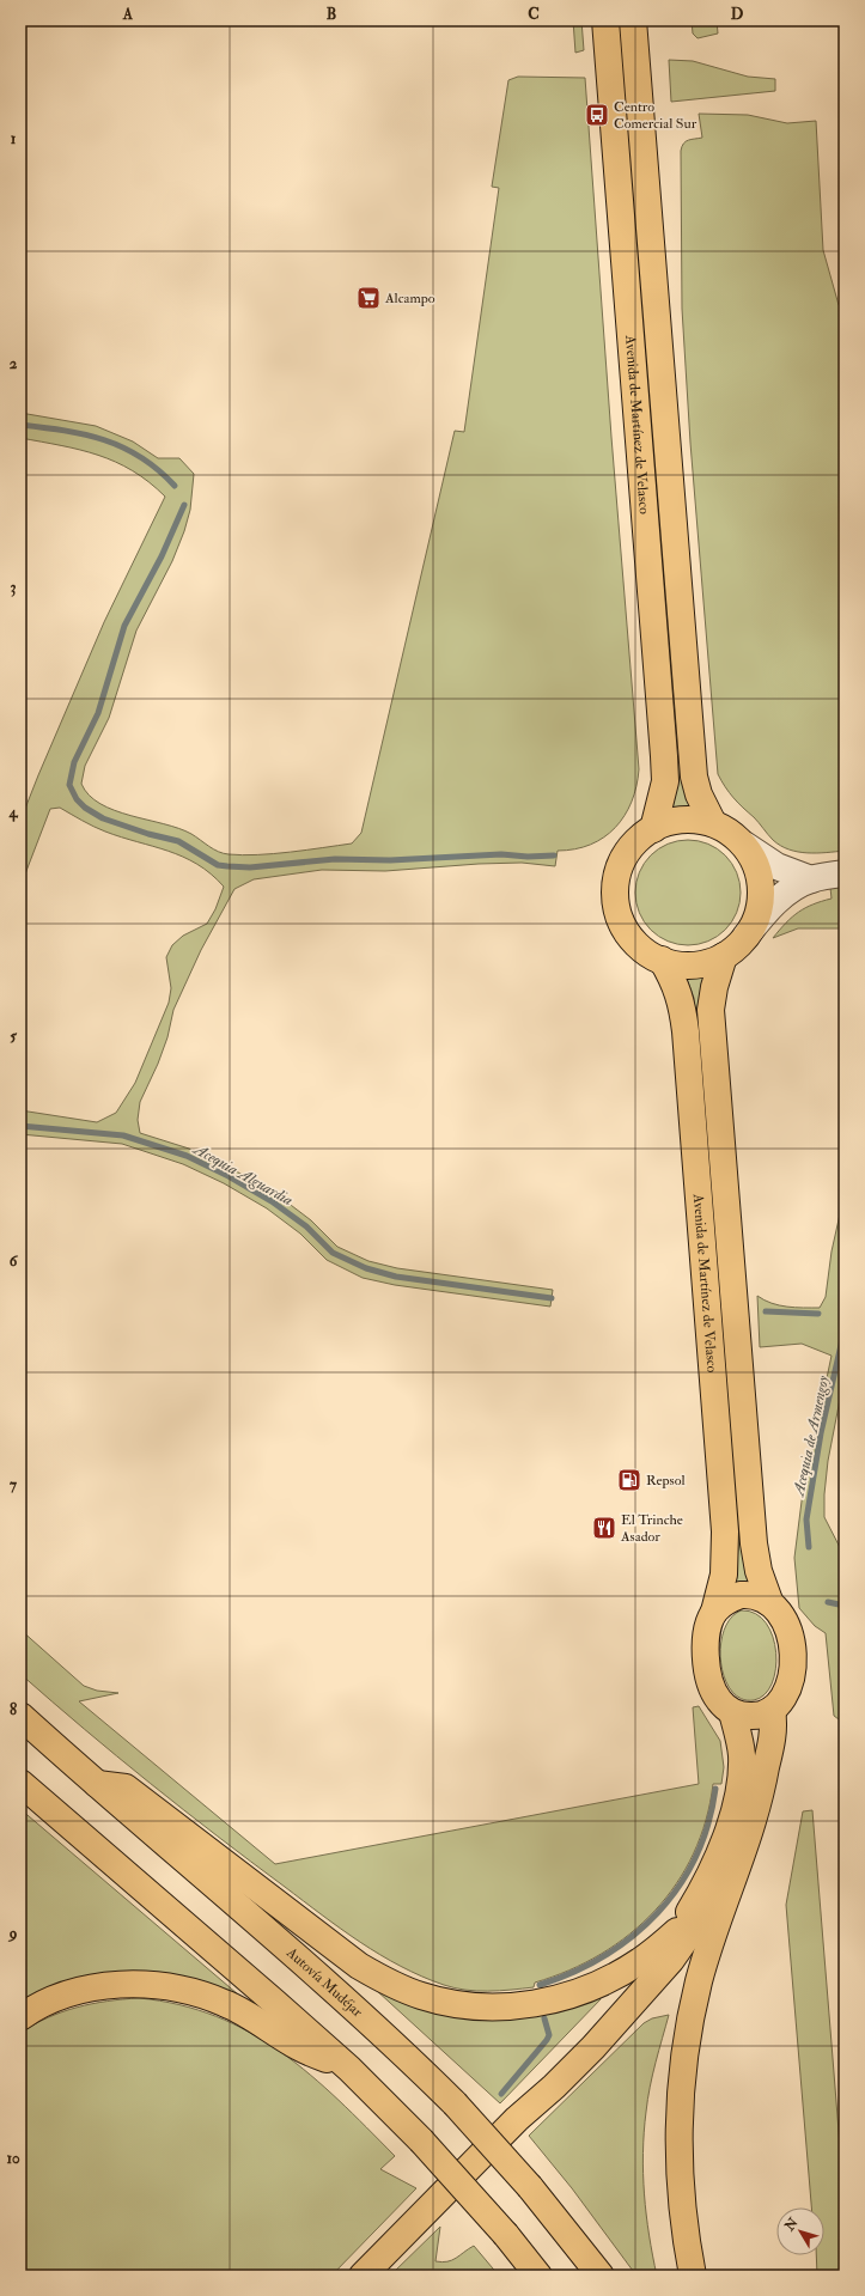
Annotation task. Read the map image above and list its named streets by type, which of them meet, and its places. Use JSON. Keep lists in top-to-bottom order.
{
  "streets": {
    "highway": ["Avenida de Martínez de Velasco", "Autovía Mudéjar"]
  },
  "water": ["Acequia Alguardia", "Acequia de Armengoy"],
  "places": {
    "bus stop": ["Centro Comercial Sur"],
    "supermarket": ["Alcampo"],
    "fuel station": ["Repsol"],
    "restaurant": ["El Trinche Asador"]
  },
  "north": "top left",
  "grid": {
    "columns": [
      "A",
      "B",
      "C",
      "D"
    ],
    "rows": [
      "1",
      "2",
      "3",
      "4",
      "5",
      "6",
      "7",
      "8",
      "9",
      "10"
    ]
  }
}
